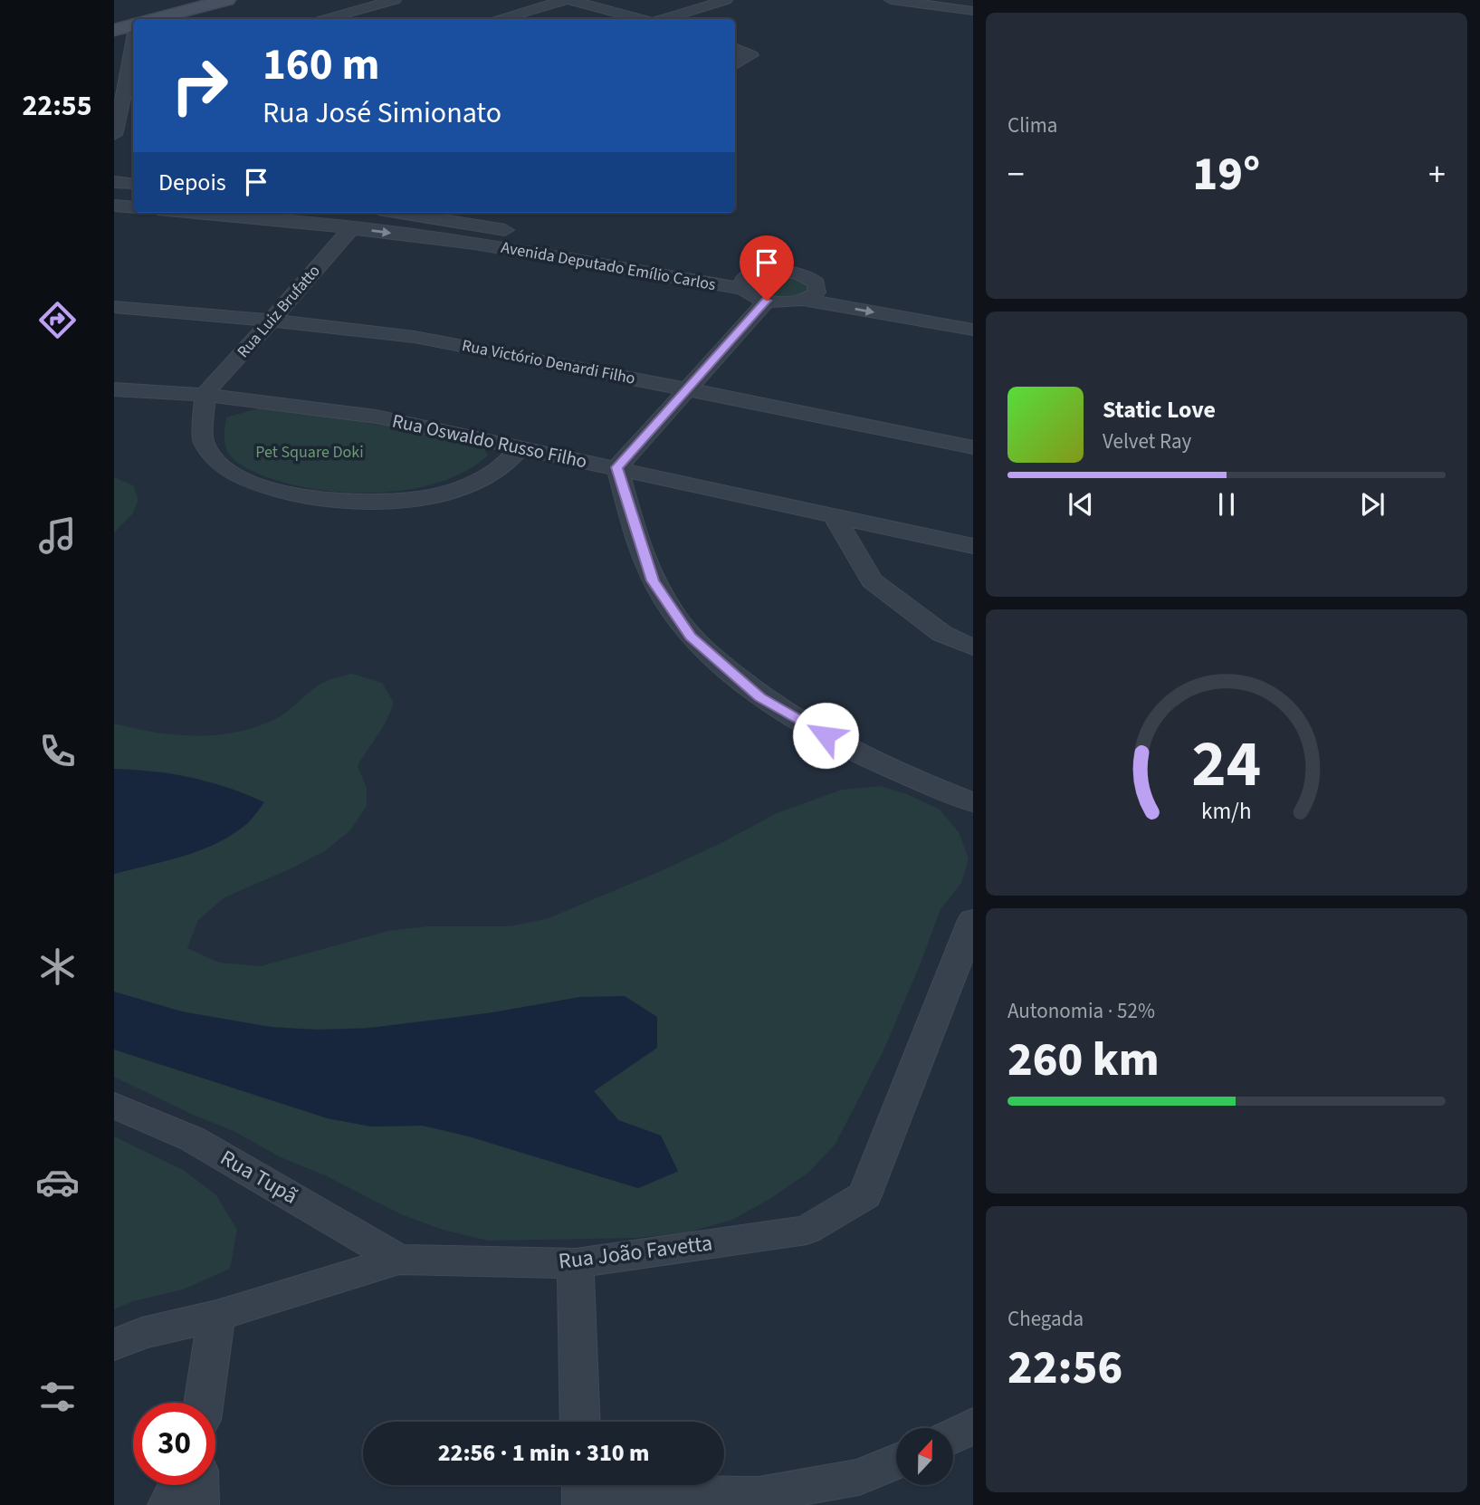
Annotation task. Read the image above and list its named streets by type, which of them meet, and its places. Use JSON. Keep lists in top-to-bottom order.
{
  "streets": {
    "street": [
      "Avenida Deputado Emílio Carlos",
      "Rua Luiz Brufatto",
      "Rua Victório Denardi Filho",
      "Rua Oswaldo Russo Filho",
      "Rua Tupã",
      "Rua João Favetta"
    ]
  },
  "crossings": [
    ["Avenida Deputado Emílio Carlos", "Rua Luiz Brufatto"],
    ["Rua Luiz Brufatto", "Rua Victório Denardi Filho"],
    ["Rua Luiz Brufatto", "Rua Oswaldo Russo Filho"],
    ["Rua Tupã", "Rua João Favetta"]
  ],
  "parks": ["Pet Square Doki"],
  "north": "top",
  "page": {
    "tabs": "22:55",
    "tile": [
      "Clima",
      ["Autonomia · 52%", "260 km"],
      ["Chegada", "22:56"]
    ],
    "turn": ["160 m", "Rua José Simionato"],
    "heat": ["−", "19°", "+"],
    "then": "Depois",
    "song": ["Static Love", "Velvet Ray"],
    "limit": "30",
    "trip": "22:56 · 1 min · 310 m",
    "gauge": ["24", "km/h"]
  }
}
